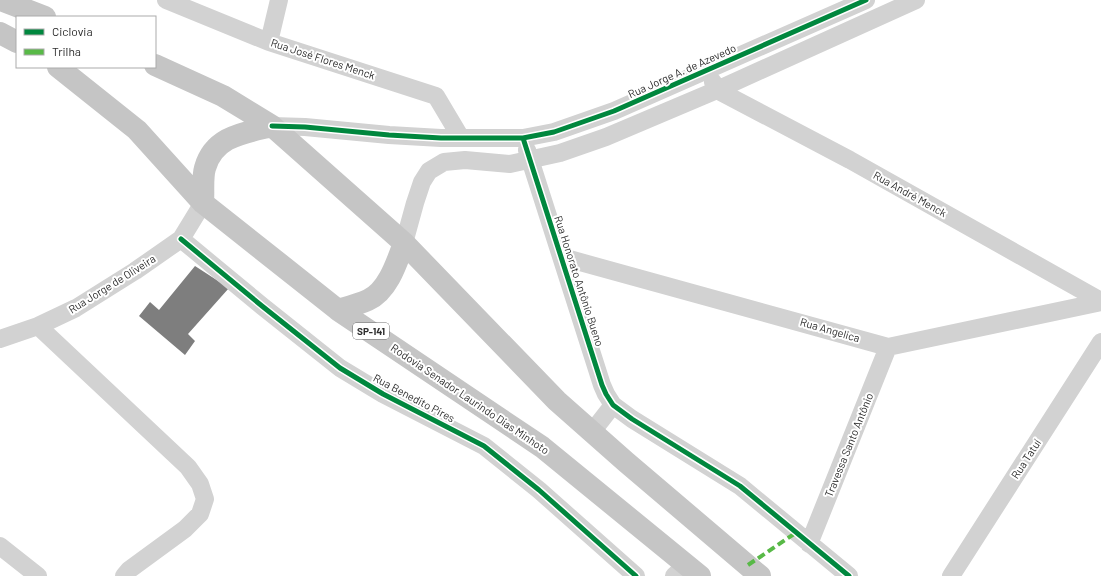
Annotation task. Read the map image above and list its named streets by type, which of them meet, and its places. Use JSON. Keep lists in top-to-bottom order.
{
  "streets": {
    "main road": ["SP-141", "Rodovia Senador Laurindo Dias Minhoto"],
    "street": [
      "Rua José Flores Menck",
      "Rua Jorge A. de Azevedo",
      "Rua André Menck",
      "Rua Honorato Antônio Bueno",
      "Rua Jorge de Oliveira",
      "Rua Angelica",
      "Rua Benedito Pires",
      "Travessa Santo Antônio",
      "Rua Tatuí"
    ]
  },
  "crossings": [
    ["Rua José Flores Menck", "Rua Jorge A. de Azevedo"],
    ["Rua Jorge A. de Azevedo", "Rua Honorato Antônio Bueno"],
    ["Rua André Menck", "Rua Angelica"],
    ["Rua Honorato Antônio Bueno", "Rua Angelica"],
    ["Rua Jorge de Oliveira", "Rua Benedito Pires"],
    ["Rua Jorge de Oliveira", "Rodovia Senador Laurindo Dias Minhoto"],
    ["Rua Angelica", "Travessa Santo Antônio"]
  ],
  "legend": ["Ciclovia", "Trilha"]
}
